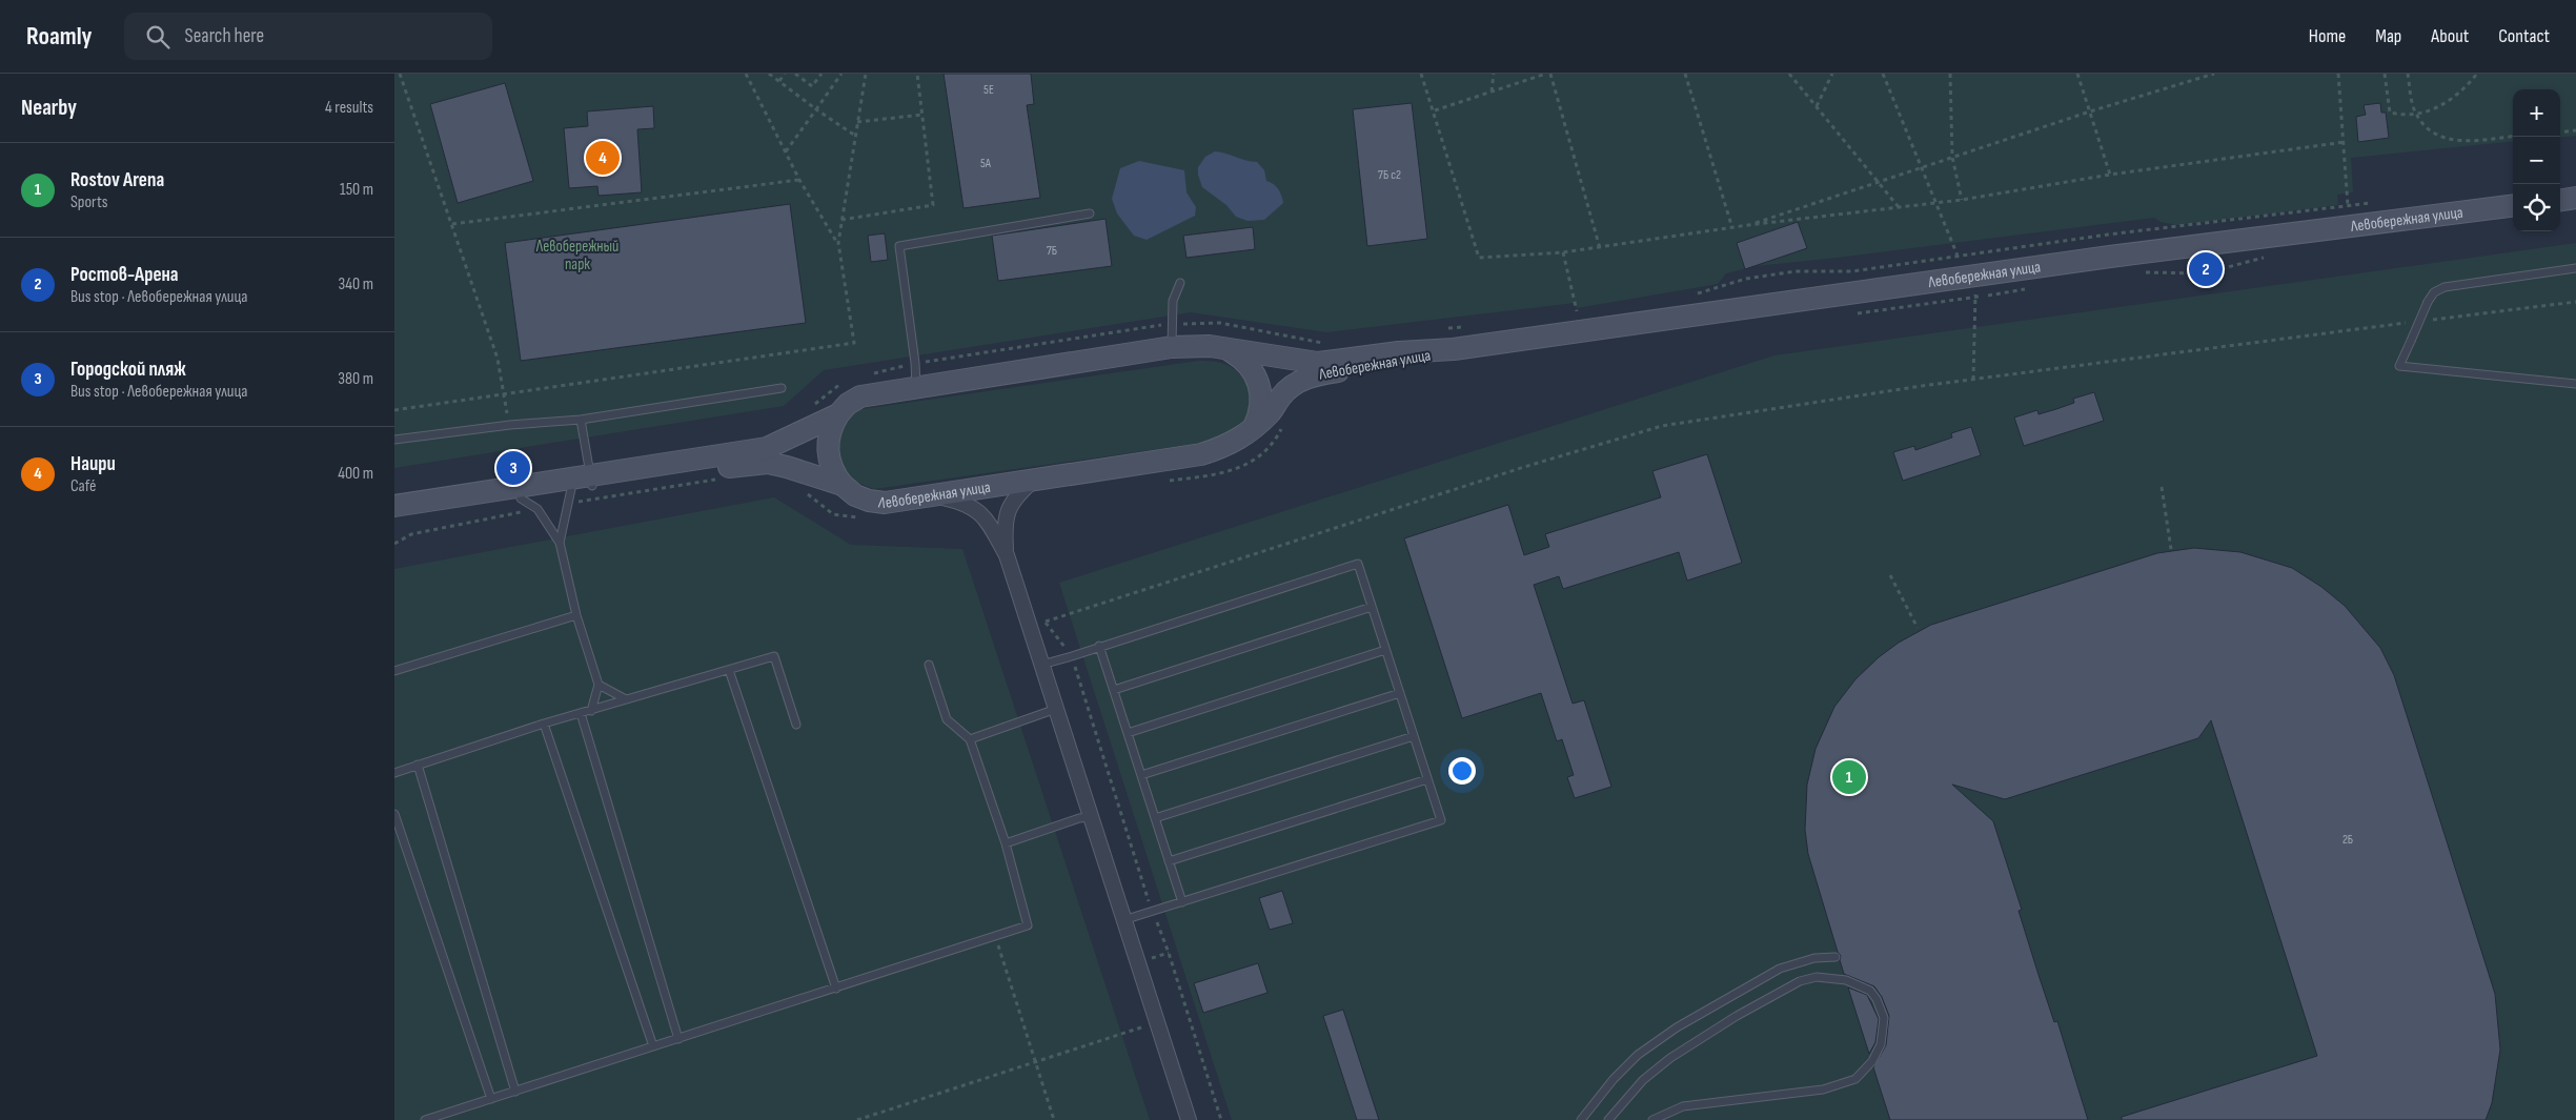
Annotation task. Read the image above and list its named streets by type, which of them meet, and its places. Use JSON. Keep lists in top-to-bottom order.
{
  "streets": {
    "main road": ["Левобережная улица"]
  },
  "parks": ["Левобережный парк"],
  "house_numbers": [
    "5Е",
    "5А",
    "7Б с2",
    "7Б",
    "2Б"
  ],
  "page": {
    "header": "Roamly",
    "search": "Search here",
    "nav": [
      "Home",
      "Map",
      "About",
      "Contact"
    ],
    "heading": ["Nearby", "4 results"],
    "map_buttons": ["+", "−"],
    "pins": [
      "4",
      "2",
      "3",
      "1"
    ],
    "list": [
      {
        "mark": "1",
        "name": "Rostov Arena",
        "note": "Sports",
        "value": "150 m"
      },
      {
        "mark": "2",
        "name": "Ростов-Арена",
        "note": "Bus stop · Левобережная улица",
        "value": "340 m"
      },
      {
        "mark": "3",
        "name": "Городской пляж",
        "note": "Bus stop · Левобережная улица",
        "value": "380 m"
      },
      {
        "mark": "4",
        "name": "Наири",
        "note": "Café",
        "value": "400 m"
      }
    ]
  }
}
